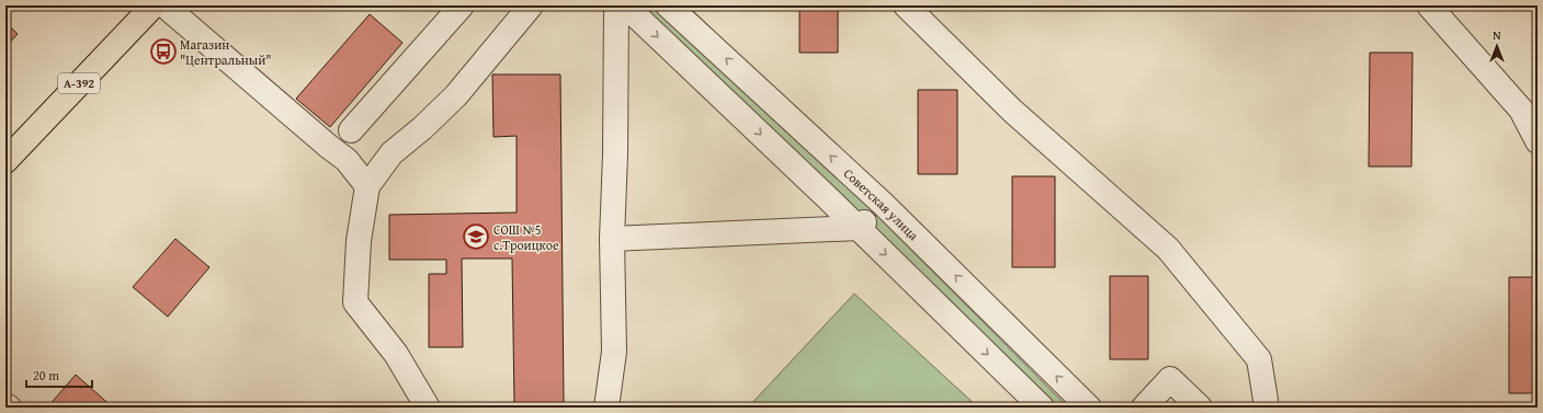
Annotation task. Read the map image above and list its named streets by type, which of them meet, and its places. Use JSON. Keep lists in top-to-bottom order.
{
  "streets": {
    "highway": ["А-392"],
    "street": ["Советская улица"]
  },
  "places": {
    "bus stop": ["Магазин \"Центральный\""],
    "school or university": ["СОШ №5 с.Троицкое"]
  },
  "scale_bar": "20 m",
  "north": "top"
}
